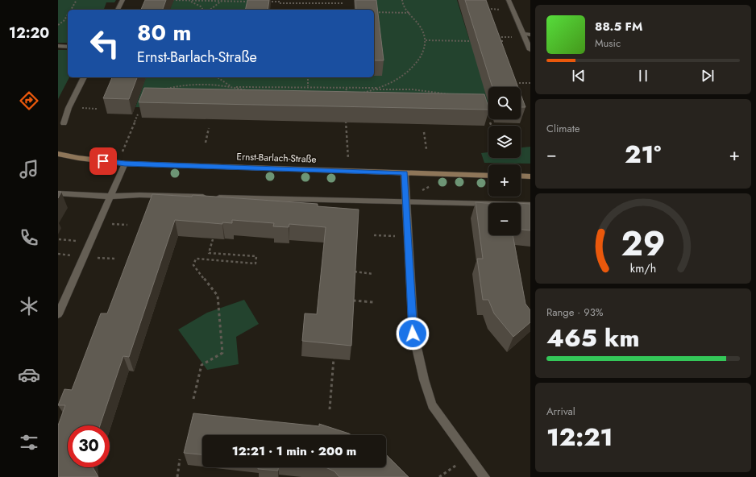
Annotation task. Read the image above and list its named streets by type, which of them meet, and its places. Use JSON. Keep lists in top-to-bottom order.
{
  "streets": {
    "main road": ["Ernst-Barlach-Straße"]
  },
  "page": {
    "tabs": "12:20",
    "turn": ["80 m", "Ernst-Barlach-Straße"],
    "song": ["88.5 FM", "Music"],
    "map_buttons": ["+", "−"],
    "tile": [
      "Climate",
      ["Range · 93%", "465 km"],
      ["Arrival", "12:21"]
    ],
    "heat": ["−", "21°", "+"],
    "limit": "30",
    "trip": "12:21 · 1 min · 200 m",
    "gauge": ["29", "km/h"]
  }
}
